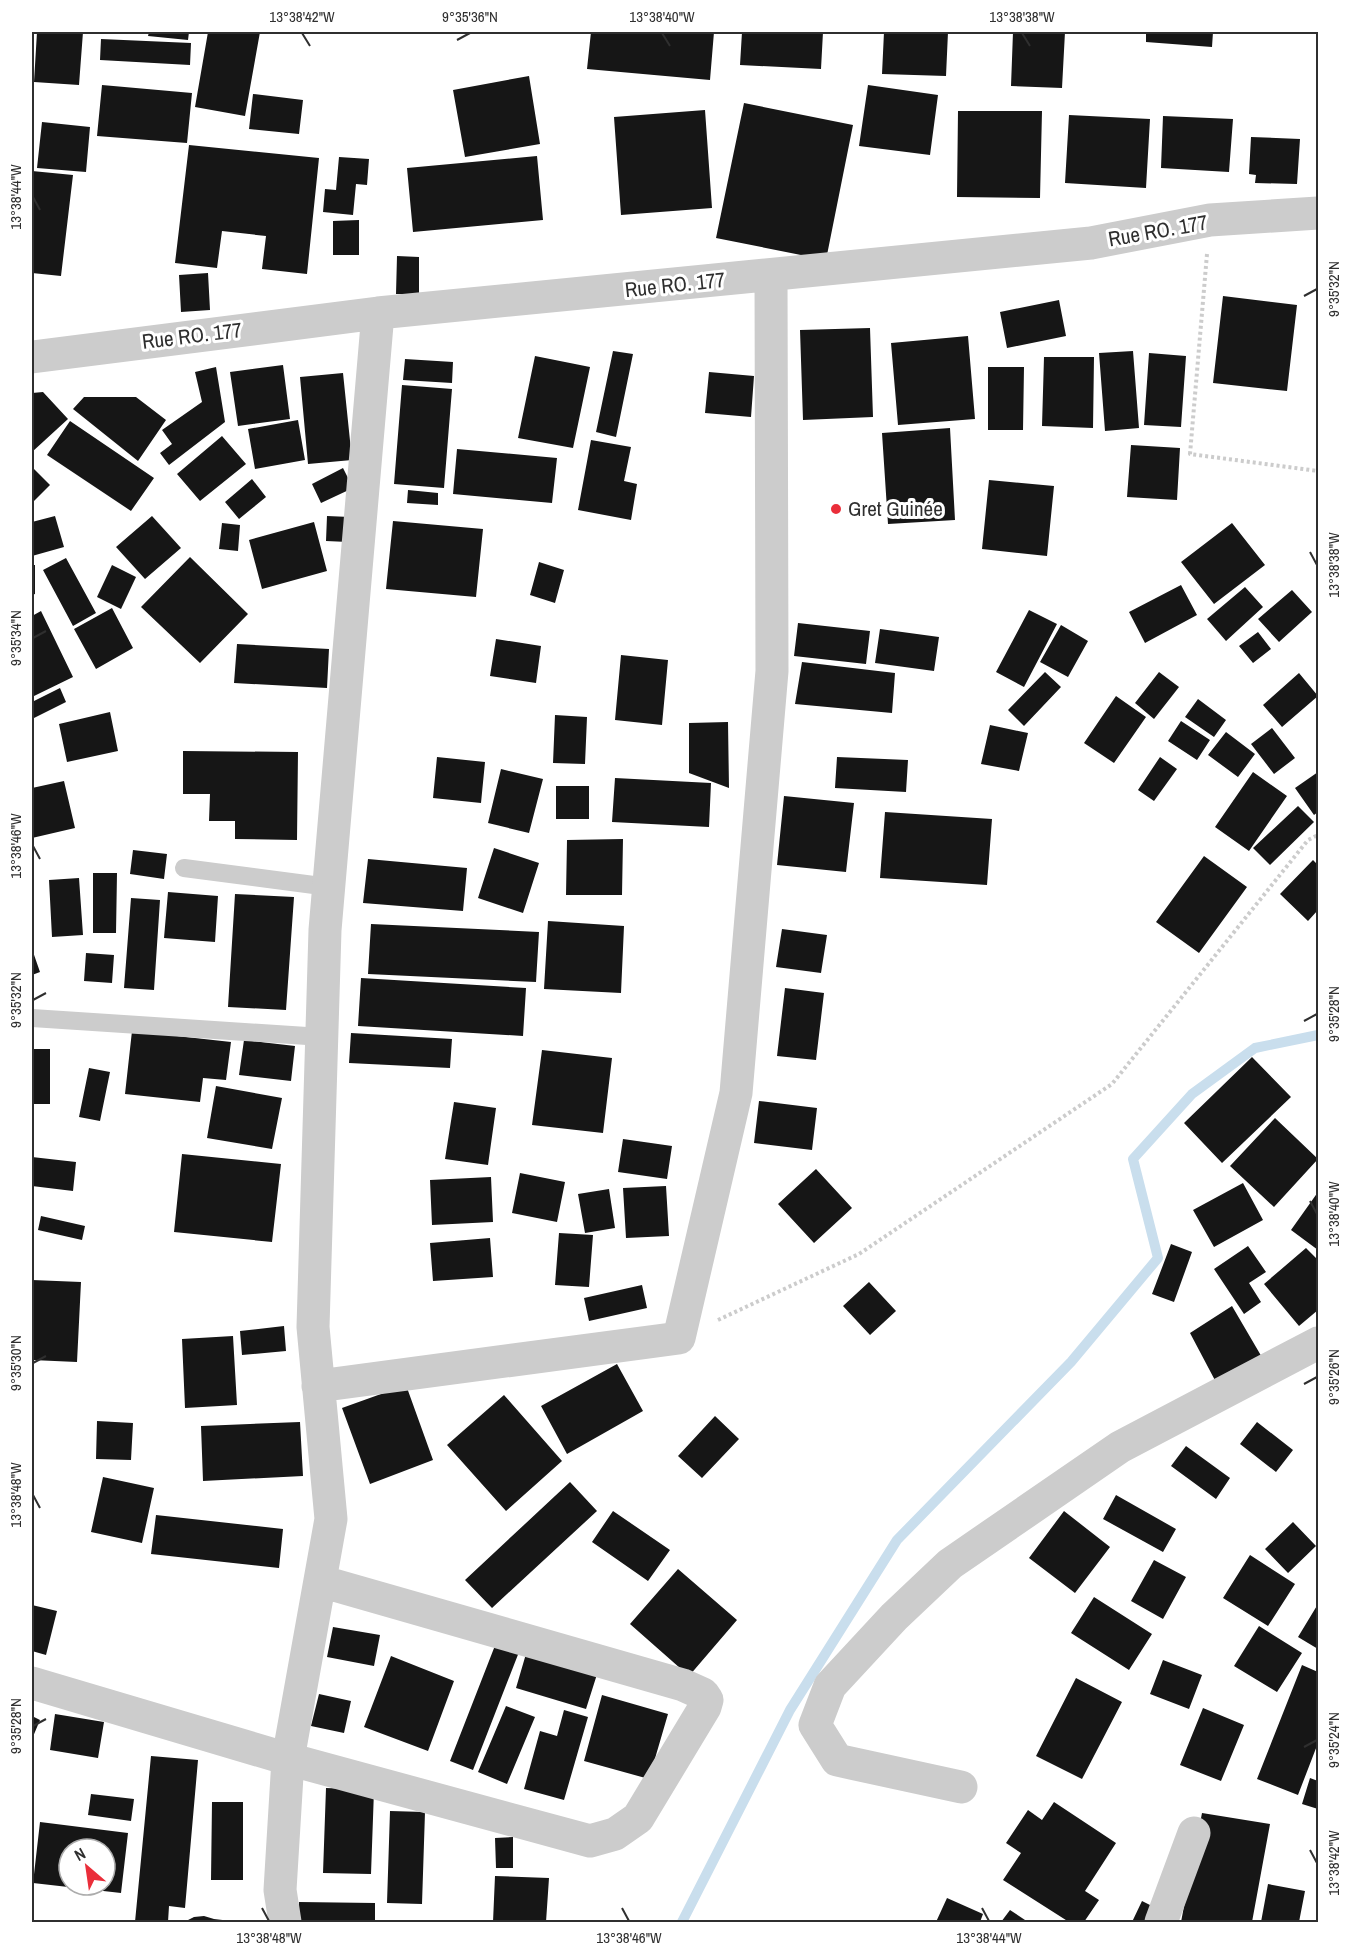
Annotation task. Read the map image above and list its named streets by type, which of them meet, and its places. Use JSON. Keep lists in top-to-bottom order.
{
  "streets": {
    "street": ["Rue RO. 177"]
  },
  "places": ["Gret Guinée"],
  "north": "top left",
  "coordinates": [
    "13°38'42\"W",
    "9°35'36\"N",
    "13°38'40\"W",
    "13°38'38\"W",
    "13°38'44\"W",
    "9°35'32\"N",
    "9°35'34\"N",
    "13°38'46\"W",
    "9°35'28\"N",
    "9°35'30\"N",
    "9°35'26\"N",
    "13°38'48\"W",
    "9°35'24\"N"
  ]
}
